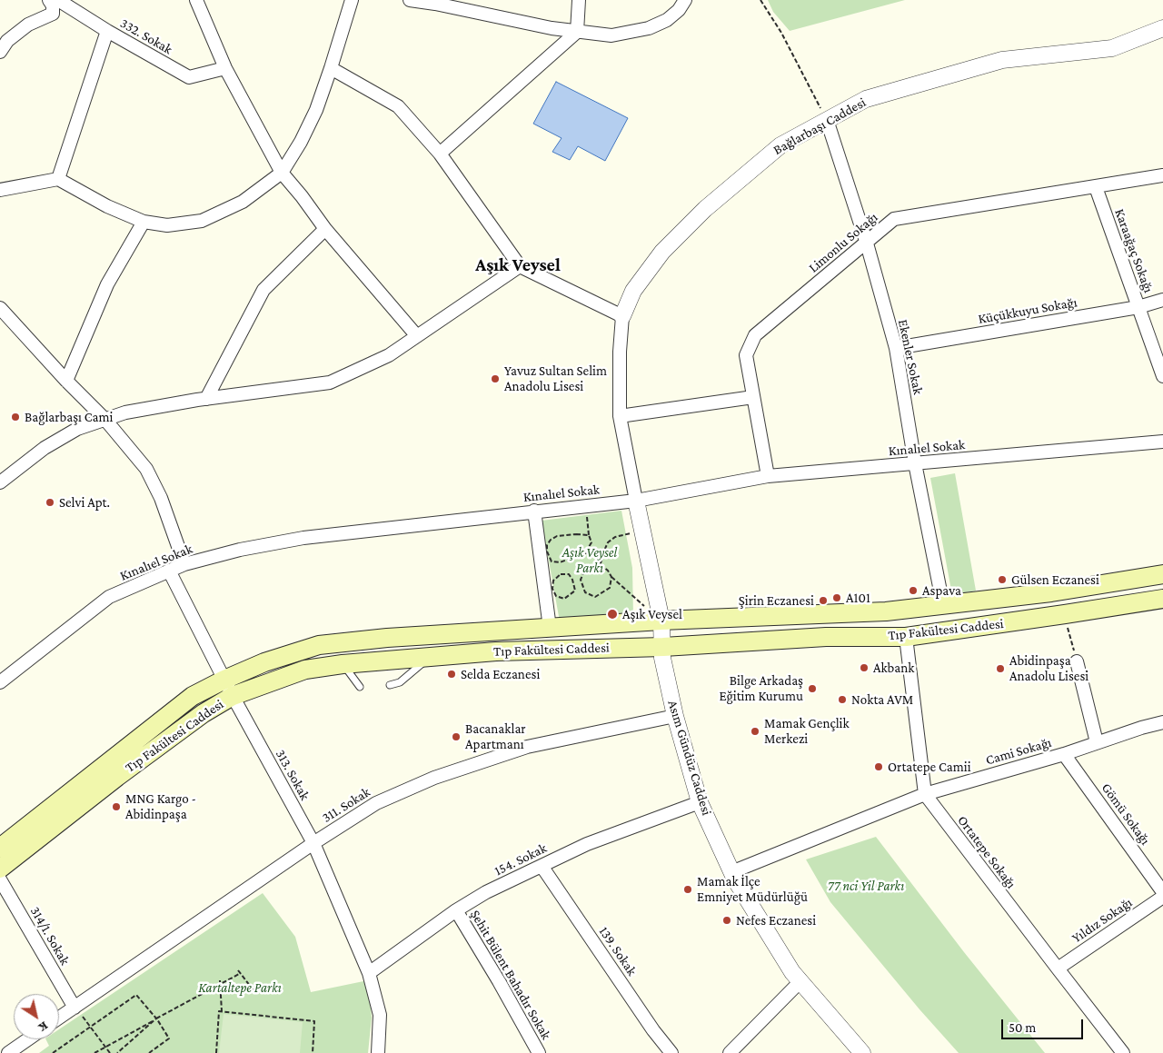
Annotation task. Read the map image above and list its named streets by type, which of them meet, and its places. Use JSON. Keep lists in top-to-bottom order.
{
  "streets": {
    "main road": ["Tıp Fakültesi Caddesi"],
    "street": [
      "332. Sokak",
      "Bağlarbaşı Caddesi",
      "Limonlu Sokağı",
      "Karaağaç Sokağı",
      "Küçükkuyu Sokağı",
      "Ekenler Sokak",
      "Kınalıel Sokak",
      "Cami Sokağı",
      "Asım Gündüz Caddesi",
      "313. Sokak",
      "311. Sokak",
      "Gömü Sokağı",
      "Ortatepe Sokağı",
      "154. Sokak",
      "Yıldız Sokağı",
      "314/1. Sokak",
      "139. Sokak",
      "Şehit Bülent Bahadır Sokak"
    ]
  },
  "crossings": [
    ["Bağlarbaşı Caddesi", "Ekenler Sokak"],
    ["Limonlu Sokağı", "Karaağaç Sokağı"],
    ["Limonlu Sokağı", "Ekenler Sokak"],
    ["Limonlu Sokağı", "Kınalıel Sokak"],
    ["Karaağaç Sokağı", "Küçükkuyu Sokağı"],
    ["Küçükkuyu Sokağı", "Ekenler Sokak"],
    ["Ekenler Sokak", "Kınalıel Sokak"],
    ["Kınalıel Sokak", "Asım Gündüz Caddesi"],
    ["Kınalıel Sokak", "313. Sokak"],
    ["Tıp Fakültesi Caddesi", "Asım Gündüz Caddesi"],
    ["Tıp Fakültesi Caddesi", "313. Sokak"],
    ["Cami Sokağı", "Asım Gündüz Caddesi"],
    ["Cami Sokağı", "Gömü Sokağı"],
    ["Cami Sokağı", "Ortatepe Sokağı"],
    ["Asım Gündüz Caddesi", "311. Sokak"],
    ["Asım Gündüz Caddesi", "154. Sokak"],
    ["313. Sokak", "311. Sokak"],
    ["313. Sokak", "154. Sokak"],
    ["311. Sokak", "314/1. Sokak"],
    ["Ortatepe Sokağı", "Yıldız Sokağı"],
    ["154. Sokak", "139. Sokak"],
    ["154. Sokak", "Şehit Bülent Bahadır Sokak"]
  ],
  "districts": ["Aşık Veysel"],
  "parks": ["Aşık Veysel Parkı", "77 nci Yil Parkı", "Kartaltepe Parkı"],
  "places": [
    "Yavuz Sultan Selim Anadolu Lisesi",
    "Bağlarbaşı Cami",
    "Selvi Apt.",
    "Gülsen Eczanesi",
    "Aspava",
    "A101",
    "Şirin Eczanesi",
    "Aşık Veysel",
    "Akbank",
    "Abidinpaşa Anadolu Lisesi",
    "Selda Eczanesi",
    "Bilge Arkadaş Eğitim Kurumu",
    "Nokta AVM",
    "Mamak Gençlik Merkezi",
    "Bacanaklar Apartmanı",
    "Ortatepe Camii",
    "MNG Kargo - Abidinpaşa",
    "Mamak İlçe Emniyet Müdürlüğü",
    "Nefes Eczanesi"
  ],
  "scale_bar": "50 m",
  "north": "bottom right"
}
